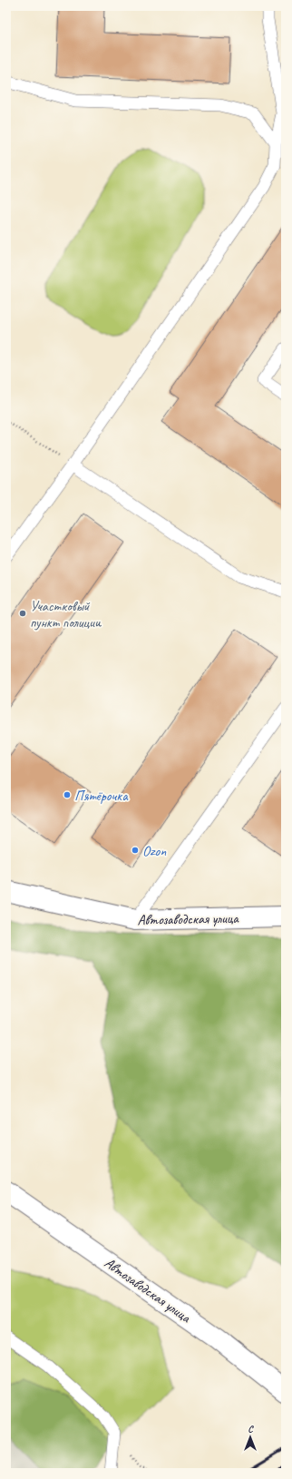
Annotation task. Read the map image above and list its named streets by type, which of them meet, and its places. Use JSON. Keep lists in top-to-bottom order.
{
  "streets": {
    "main road": ["Автозаводская улица"]
  },
  "places": ["Участковый пункт полиции", "Пятёрочка", "Ozon"],
  "north": "top"
}
